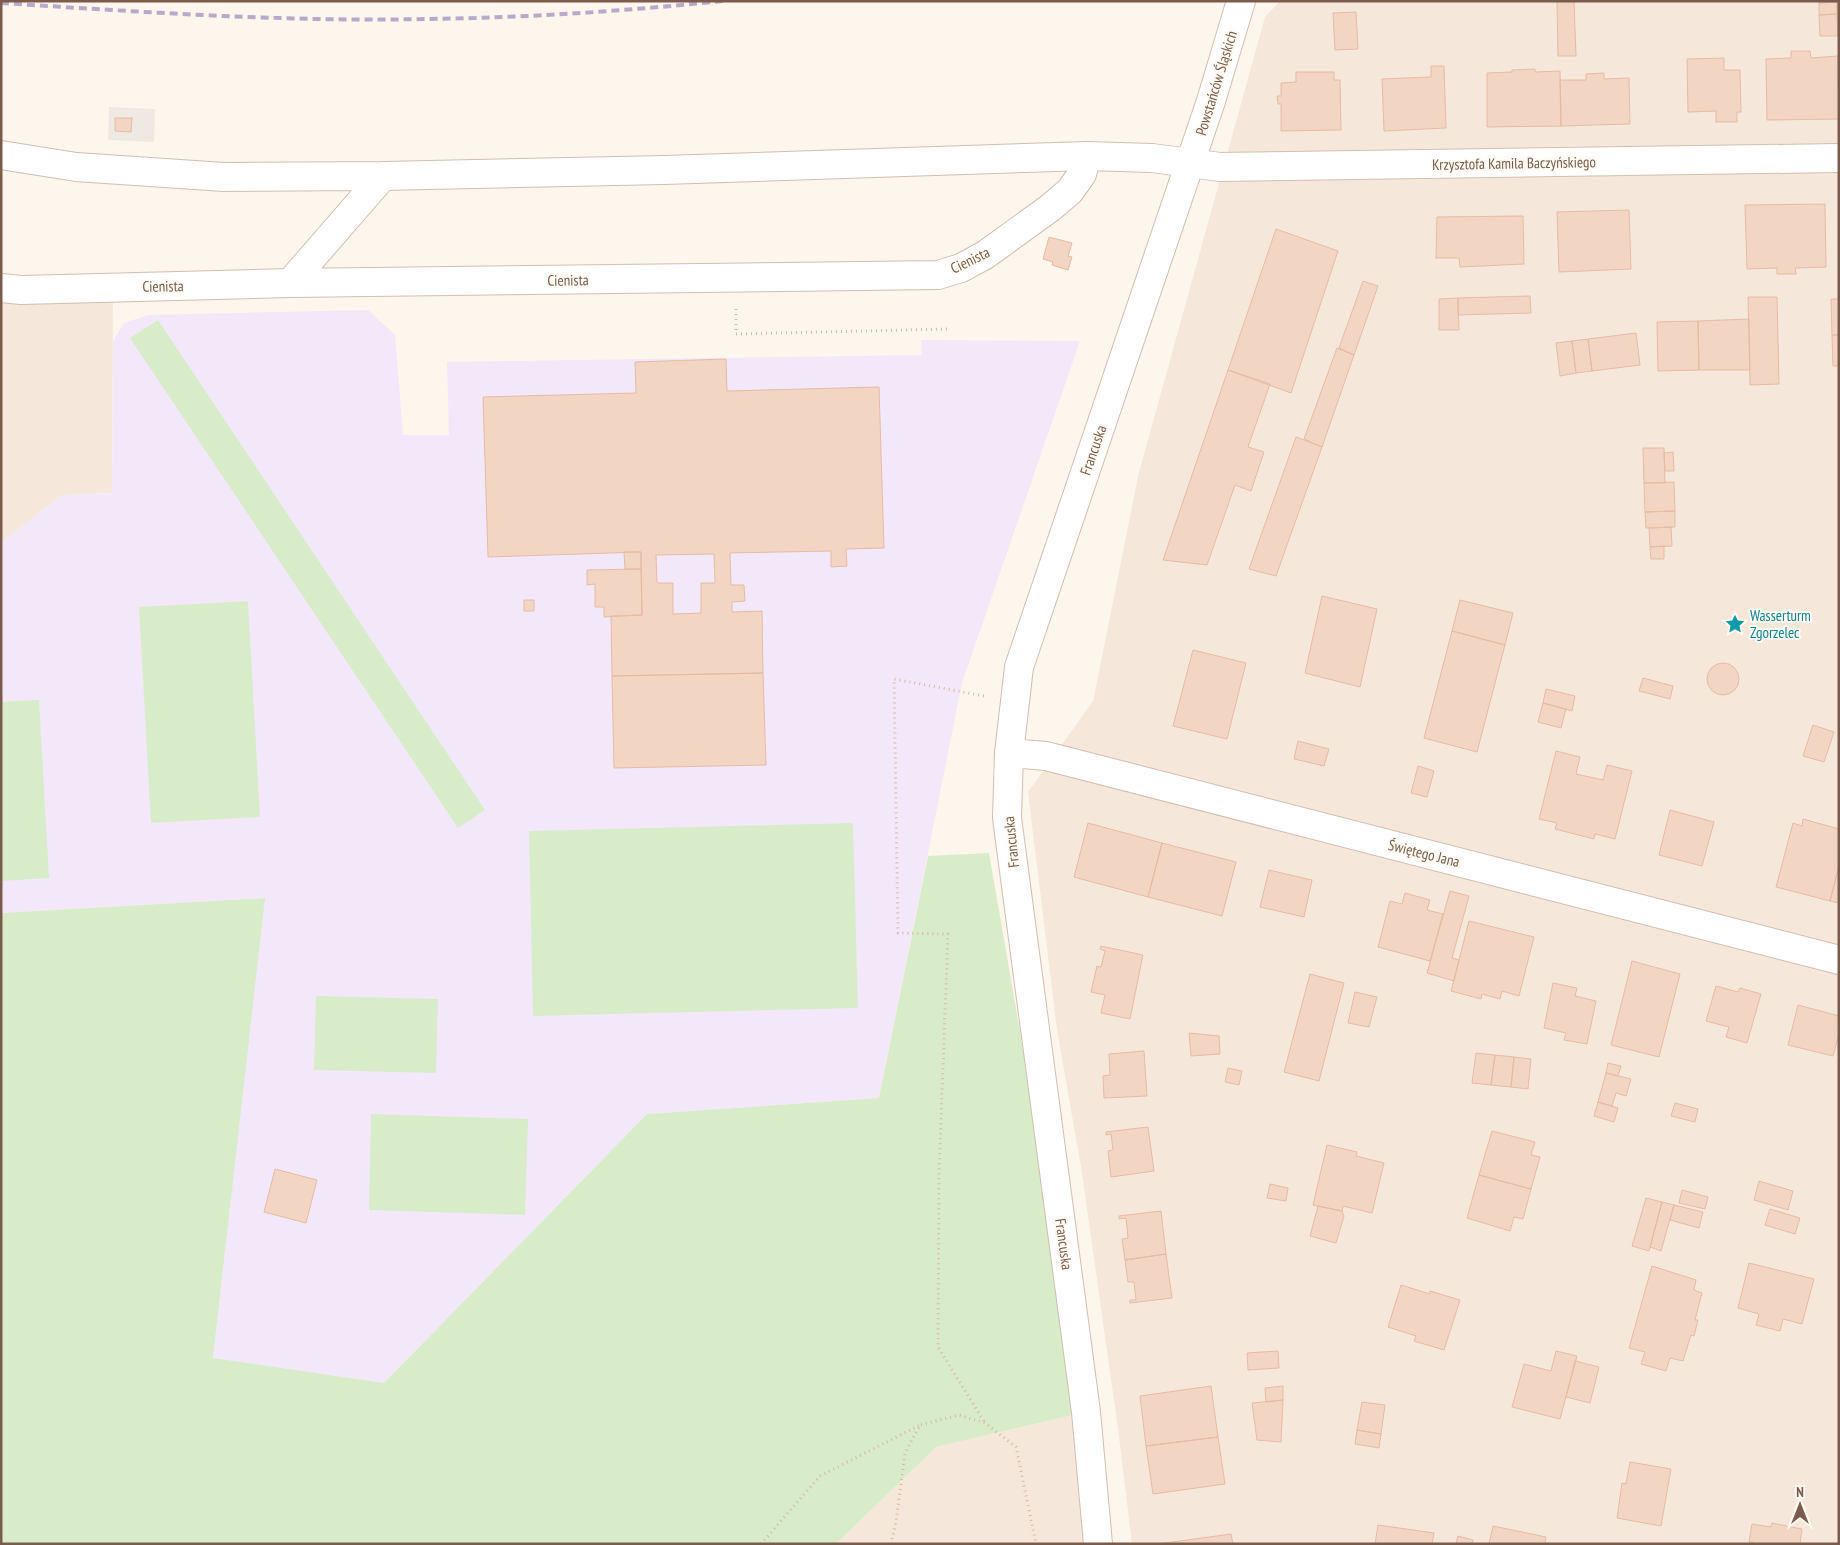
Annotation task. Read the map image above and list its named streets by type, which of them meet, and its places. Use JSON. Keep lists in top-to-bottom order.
{
  "streets": {
    "street": [
      "Powstańców Śląskich",
      "Krzysztofa Kamila Baczyńskiego",
      "Cienista",
      "Francuska",
      "Świętego Jana"
    ]
  },
  "crossings": [
    ["Powstańców Śląskich", "Krzysztofa Kamila Baczyńskiego"],
    ["Powstańców Śląskich", "Francuska"],
    ["Krzysztofa Kamila Baczyńskiego", "Cienista"],
    ["Krzysztofa Kamila Baczyńskiego", "Francuska"],
    ["Francuska", "Świętego Jana"]
  ],
  "places": {
    "place": ["Wasserturm Zgorzelec"]
  },
  "north": "top"
}
